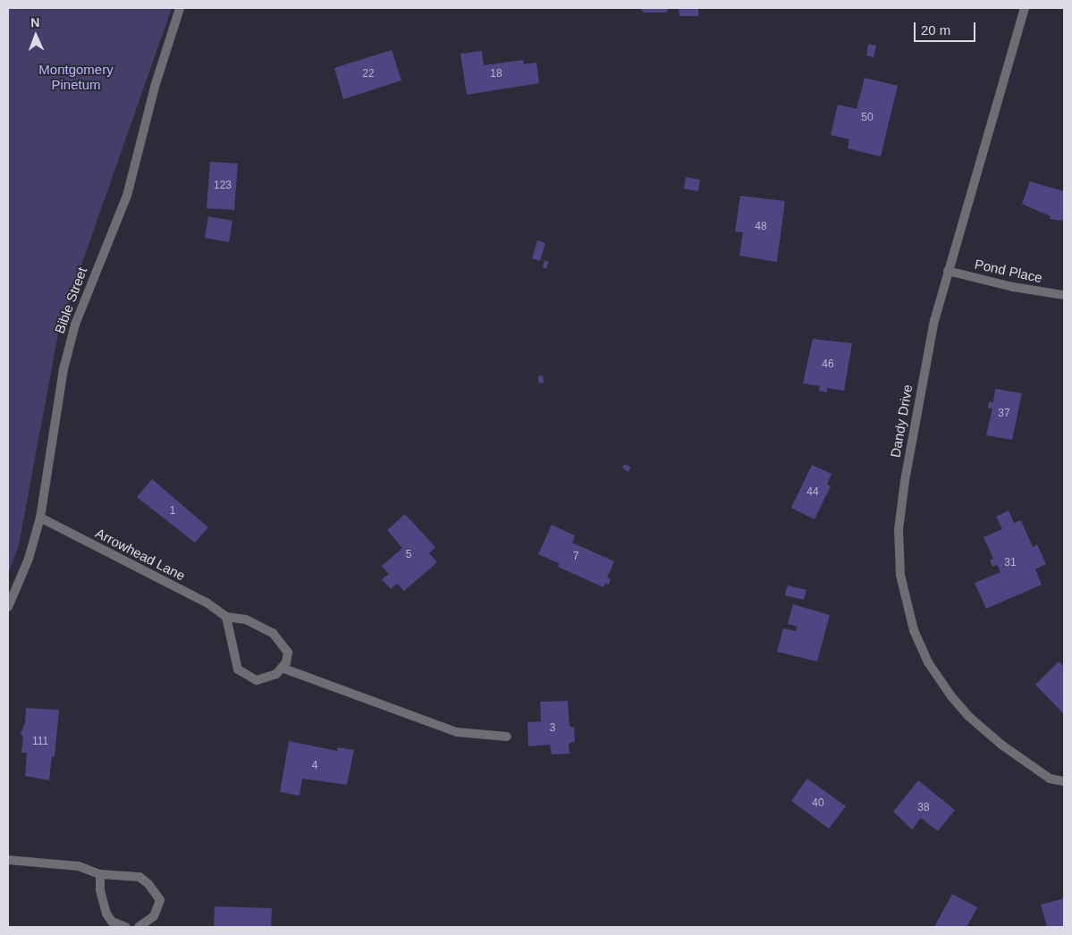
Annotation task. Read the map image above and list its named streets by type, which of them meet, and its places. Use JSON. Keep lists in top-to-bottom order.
{
  "streets": {
    "street": [
      "Pond Place",
      "Bible Street",
      "Dandy Drive",
      "Arrowhead Lane"
    ]
  },
  "crossings": [
    ["Pond Place", "Dandy Drive"],
    ["Bible Street", "Arrowhead Lane"]
  ],
  "parks": ["Montgomery Pinetum"],
  "house_numbers": [
    "22",
    "18",
    "50",
    "123",
    "48",
    "46",
    "37",
    "44",
    "1",
    "5",
    "7",
    "31",
    "3",
    "111",
    "4",
    "40",
    "38"
  ],
  "scale_bar": "20 m",
  "north": "top"
}
